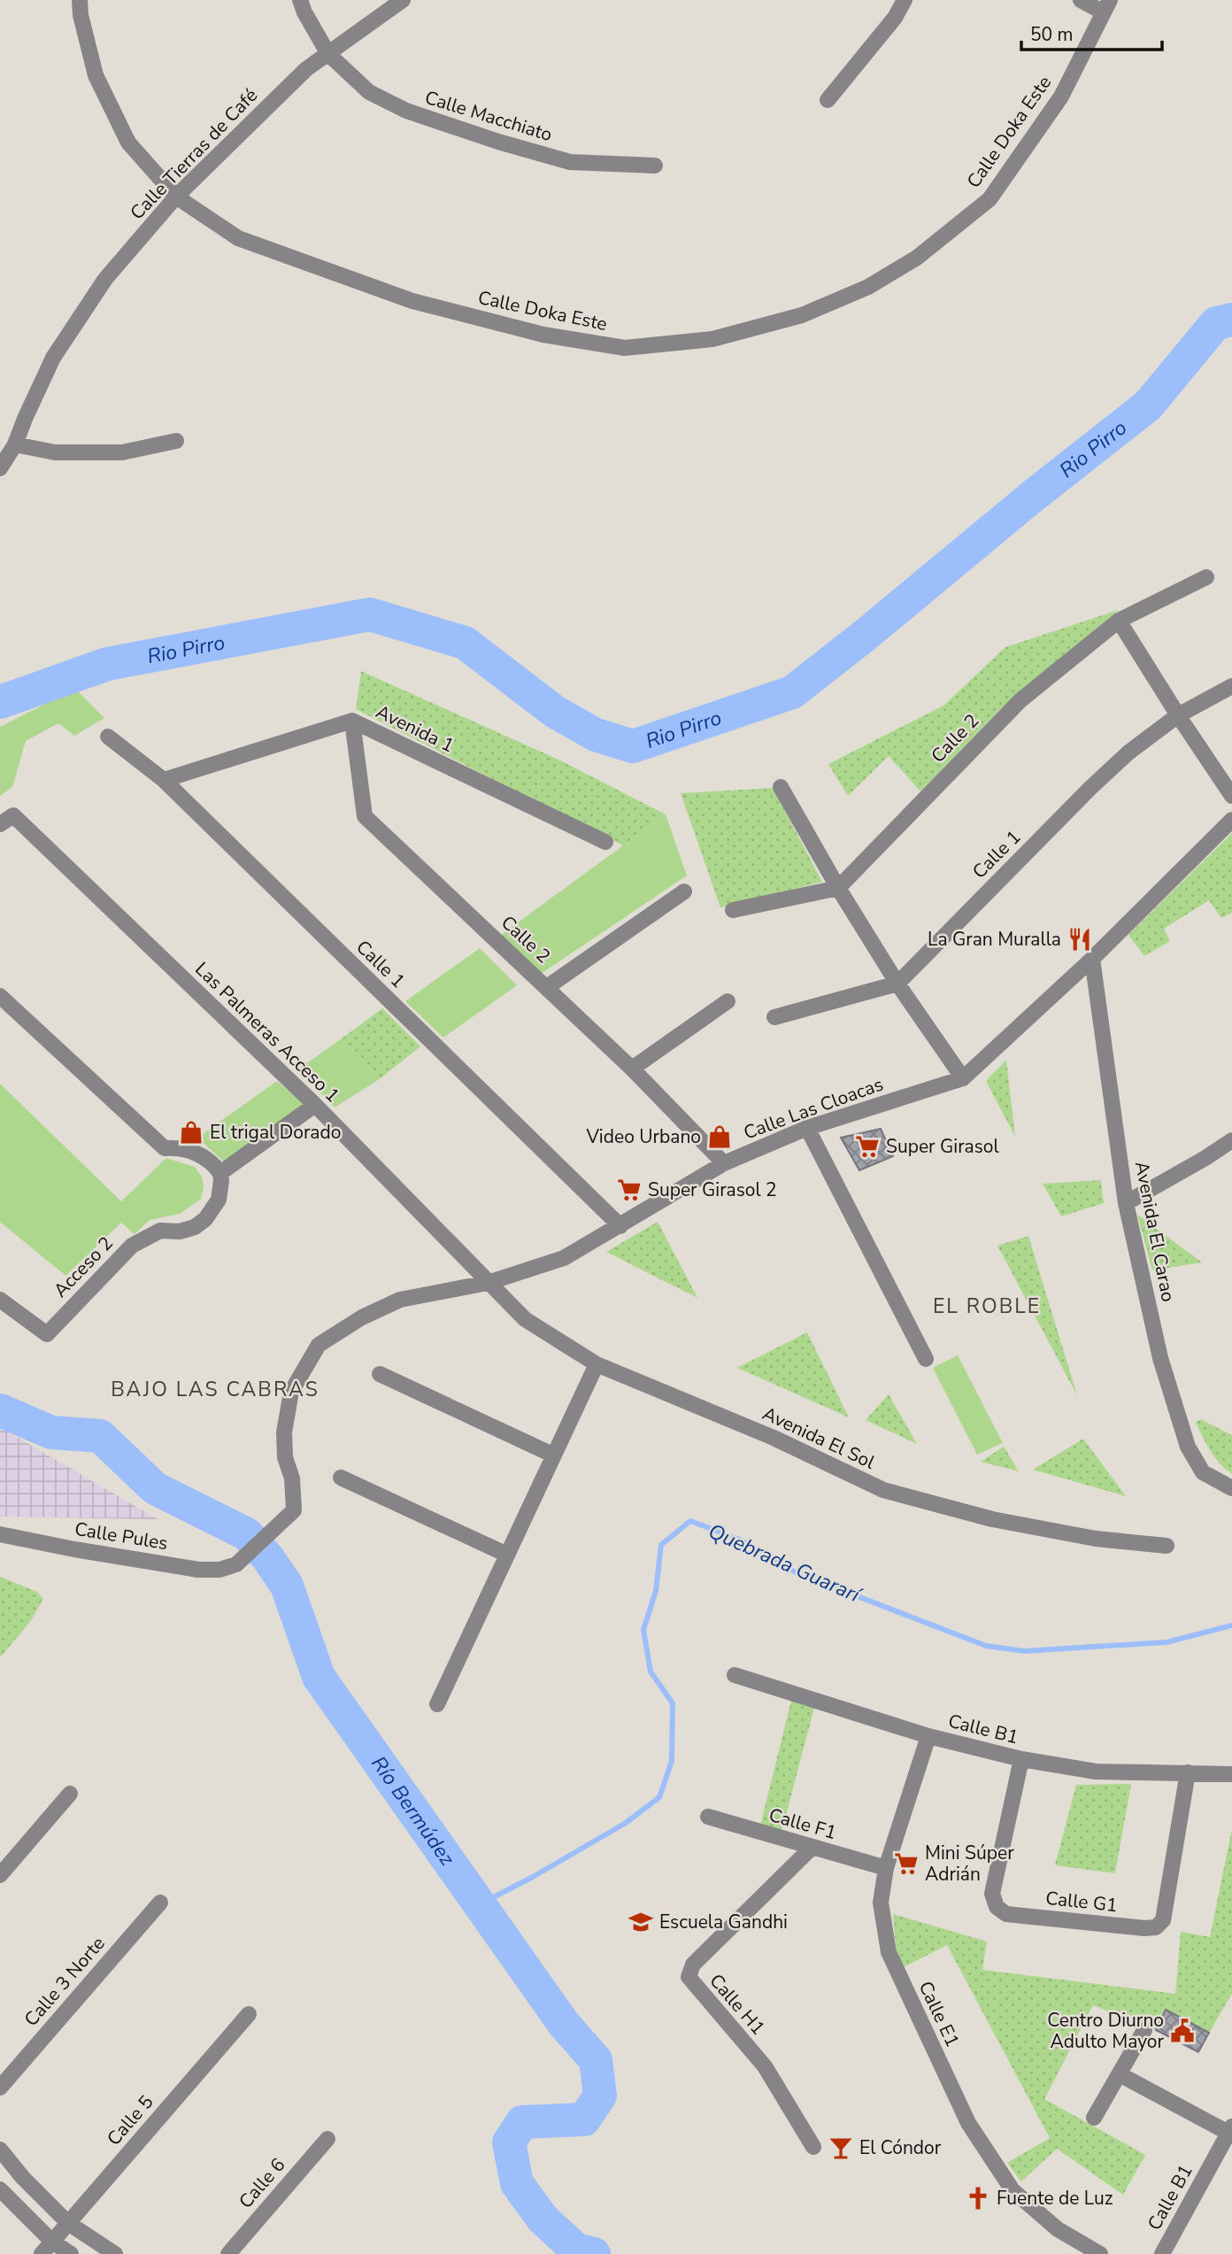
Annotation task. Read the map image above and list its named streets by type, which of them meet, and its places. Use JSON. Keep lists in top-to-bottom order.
{
  "streets": {
    "street": [
      "Calle Macchiato",
      "Calle Doka Este",
      "Calle Tierras de Café",
      "Avenida 1",
      "Calle 2",
      "Calle 1",
      "Las Palmeras Acceso 1",
      "Calle Las Cloacas",
      "Avenida El Carao",
      "Acceso 2",
      "Avenida El Sol",
      "Calle Pules",
      "Calle B1",
      "Calle F1",
      "Calle G1",
      "Calle 3 Norte",
      "Calle H1",
      "Calle E1",
      "Calle 5",
      "Calle 6"
    ]
  },
  "crossings": [
    ["Calle Macchiato", "Calle Tierras de Café"],
    ["Calle Doka Este", "Calle Tierras de Café"],
    ["Avenida 1", "Calle 2"],
    ["Avenida 1", "Calle 1"],
    ["Calle 2", "Calle Las Cloacas"],
    ["Calle 1", "Calle Las Cloacas"],
    ["Las Palmeras Acceso 1", "Calle Las Cloacas"],
    ["Las Palmeras Acceso 1", "Avenida El Sol"],
    ["Calle Las Cloacas", "Avenida El Carao"],
    ["Calle Las Cloacas", "Avenida El Sol"],
    ["Calle Las Cloacas", "Calle Pules"],
    ["Calle B1", "Calle G1"],
    ["Calle B1", "Calle E1"],
    ["Calle F1", "Calle H1"],
    ["Calle F1", "Calle E1"]
  ],
  "districts": ["EL ROBLE", "BAJO LAS CABRAS"],
  "water": ["Rio Pirro", "Quebrada Guararí", "Río Bermúdez"],
  "places": {
    "restaurant": ["La Gran Muralla"],
    "shop": ["El trigal Dorado", "Video Urbano"],
    "supermarket": ["Super Girasol", "Super Girasol 2", "Mini Súper Adrián"],
    "school or university": ["Escuela Gandhi"],
    "public building": ["Centro Diurno Adulto Mayor"],
    "bar": ["El Cóndor"],
    "church": ["Fuente de Luz"]
  },
  "scale_bar": "50 m"
}
